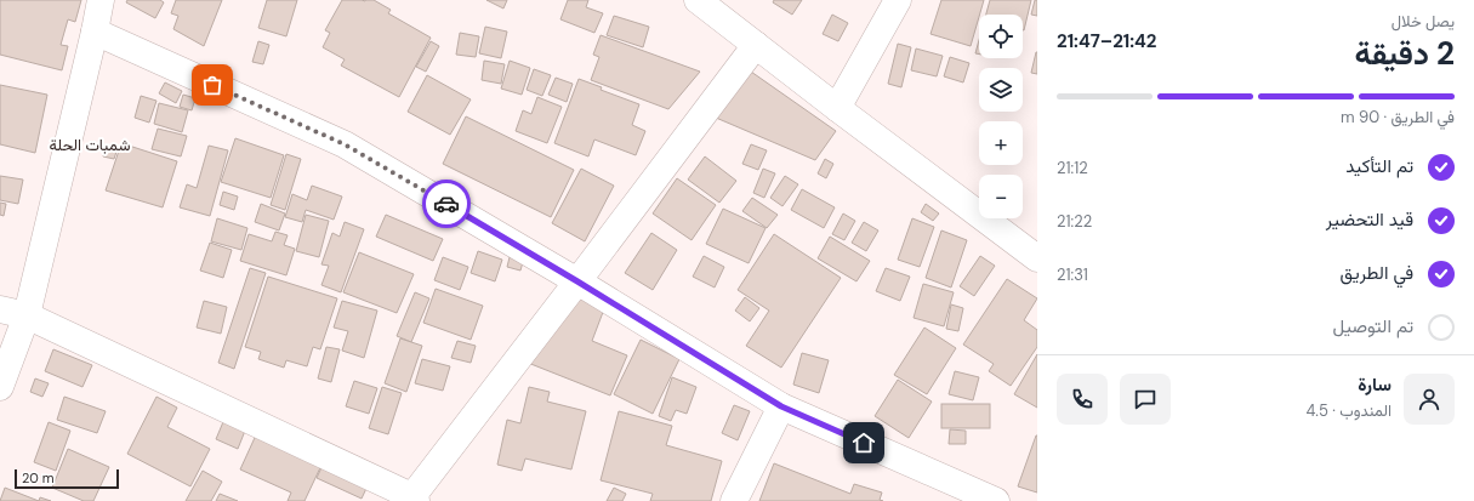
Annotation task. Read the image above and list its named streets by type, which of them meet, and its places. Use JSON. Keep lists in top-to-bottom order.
{
  "districts": ["شمبات الحلة"],
  "scale_bar": "20 m",
  "page": {
    "heading": ["2 دقيقة", "يصل خلال", "21:42–21:47"],
    "panel": ["سارة", "المندوب · 4.5"],
    "map_buttons": ["+", "−"],
    "bar": "في الطريق · 90 m",
    "list": [
      ["تم التأكيد", "21:12"],
      ["قيد التحضير", "21:22"],
      ["في الطريق", "21:31"],
      "تم التوصيل"
    ],
    "scale": "20 m"
  }
}
